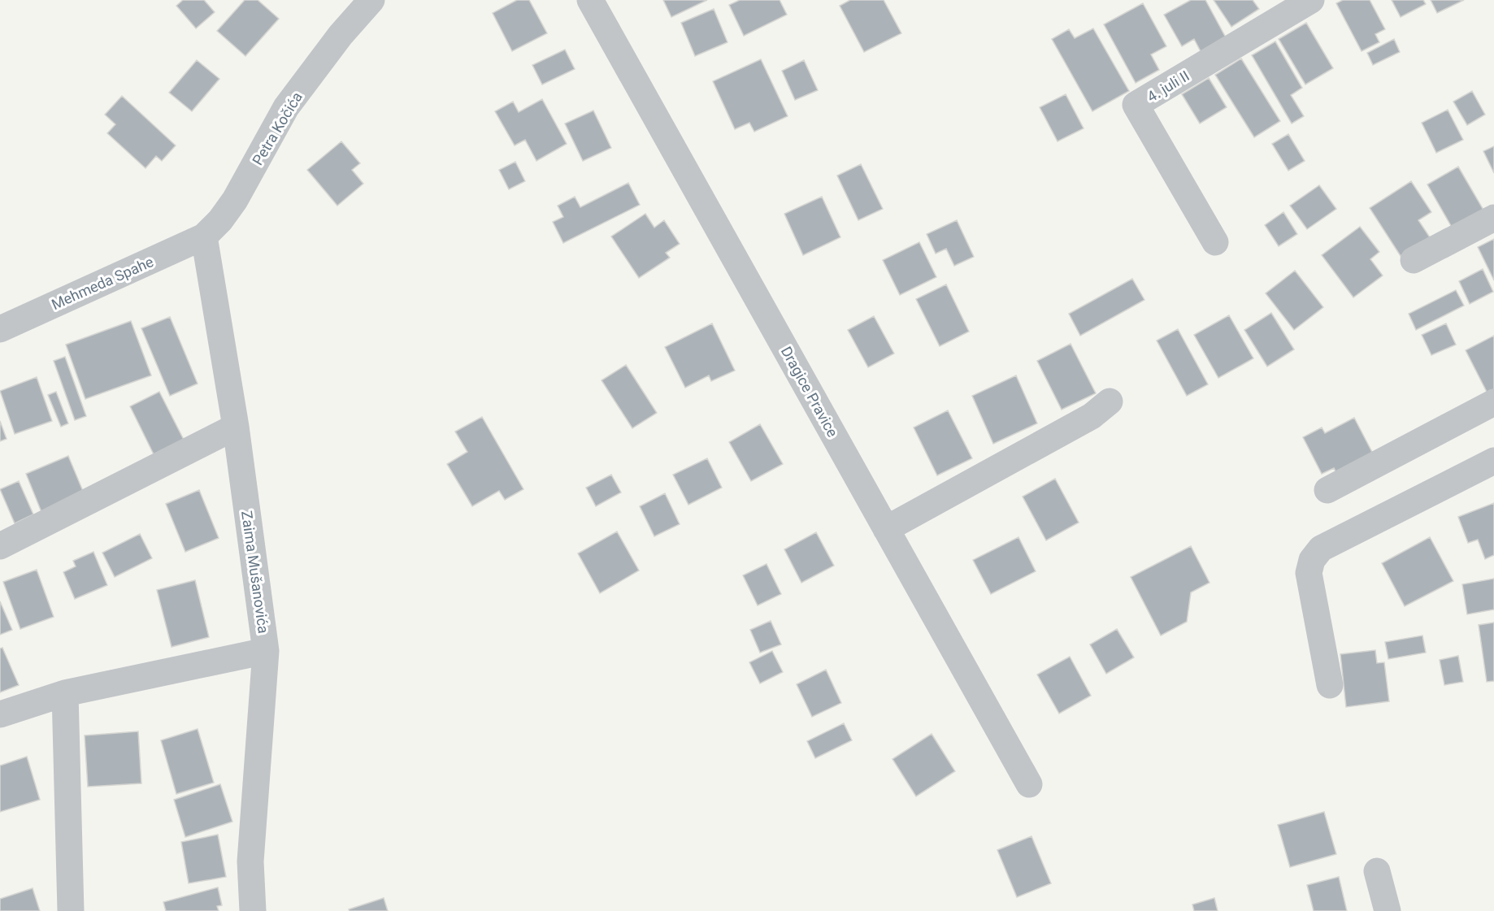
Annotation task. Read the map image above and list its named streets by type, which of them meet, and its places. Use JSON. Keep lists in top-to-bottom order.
{
  "streets": {
    "street": [
      "4. juli II",
      "Petra Kočića",
      "Mehmeda Spahe",
      "Dragice Pravice",
      "Zaima Mušanovića"
    ]
  },
  "crossings": [
    ["Petra Kočića", "Mehmeda Spahe"],
    ["Petra Kočića", "Zaima Mušanovića"],
    ["Mehmeda Spahe", "Zaima Mušanovića"]
  ]
}
